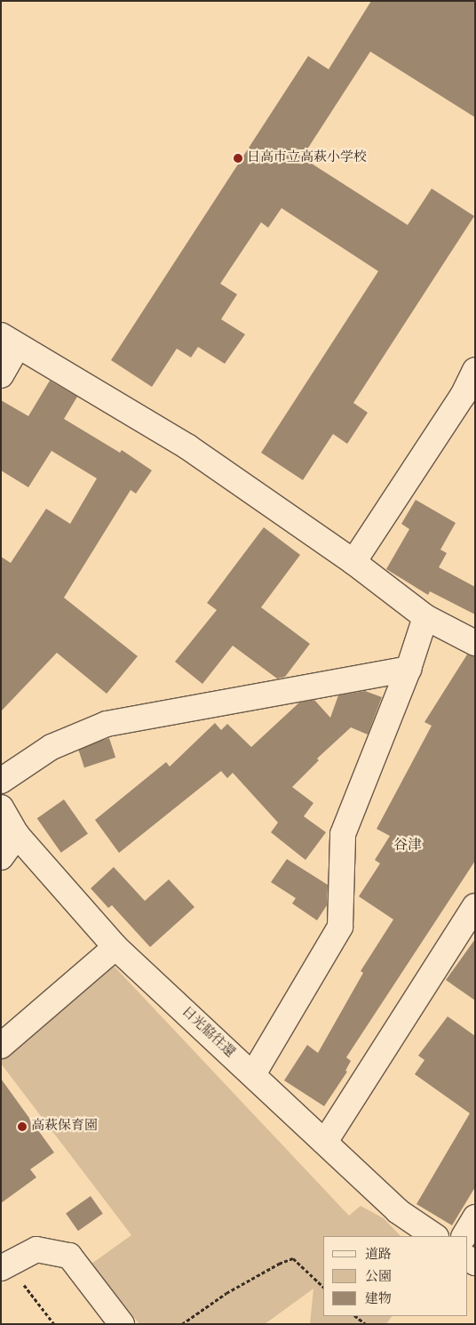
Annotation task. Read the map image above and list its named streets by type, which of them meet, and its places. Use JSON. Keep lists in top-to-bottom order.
{
  "streets": {
    "street": ["日光脇往還"]
  },
  "districts": ["谷津"],
  "places": ["日高市立高萩小学校", "高萩保育園"],
  "legend": ["道路", "公園", "建物"]
}
